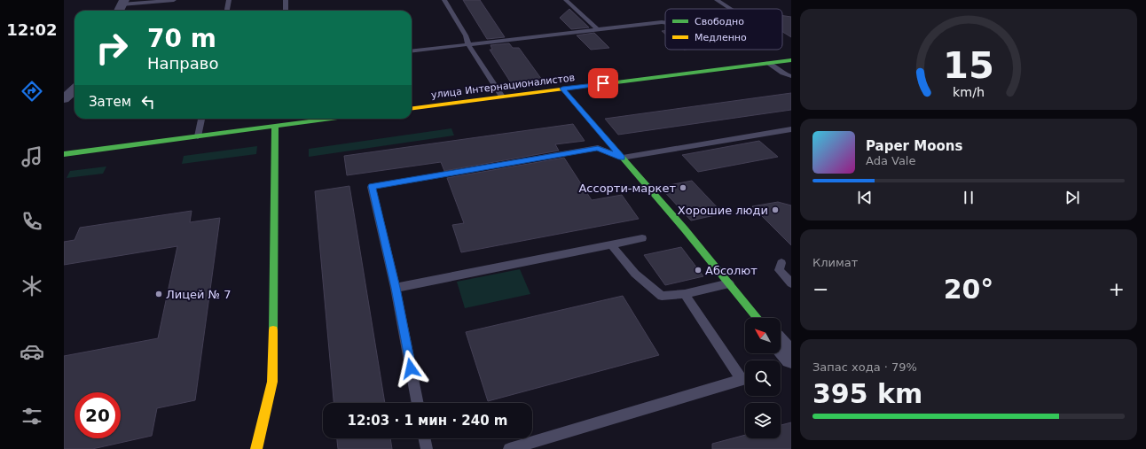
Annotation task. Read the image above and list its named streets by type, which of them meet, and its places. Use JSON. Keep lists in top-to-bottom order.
{
  "streets": {
    "street": ["улица Интернационалистов"]
  },
  "places": [
    "Ассорти-маркет",
    "Хорошие люди",
    "Абсолют",
    "Лицей № 7"
  ],
  "legend": ["Свободно", "Медленно"],
  "north": "top left",
  "page": {
    "tabs": "12:02",
    "turn": ["70 m", "Направо"],
    "then": "Затем",
    "song": ["Paper Moons", "Ada Vale"],
    "tile": [
      "Климат",
      ["Запас хода · 79%", "395 km"]
    ],
    "heat": ["−", "20°", "+"],
    "limit": "20",
    "trip": "12:03 · 1 мин · 240 m",
    "gauge": ["15", "km/h"]
  }
}
